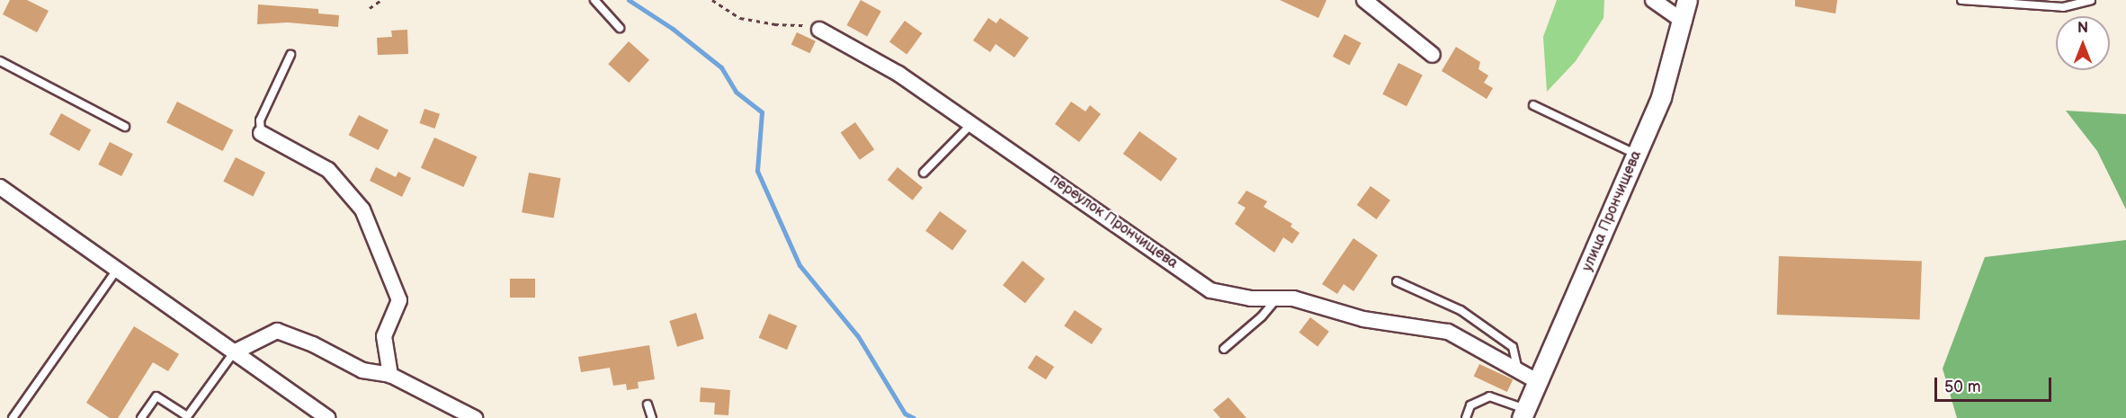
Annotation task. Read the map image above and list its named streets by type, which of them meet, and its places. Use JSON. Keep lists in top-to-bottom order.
{
  "streets": {
    "street": ["улица Прончищева", "переулок Прончищева"]
  },
  "crossings": [
    ["улица Прончищева", "переулок Прончищева"]
  ],
  "scale_bar": "50 m",
  "north": "top"
}
